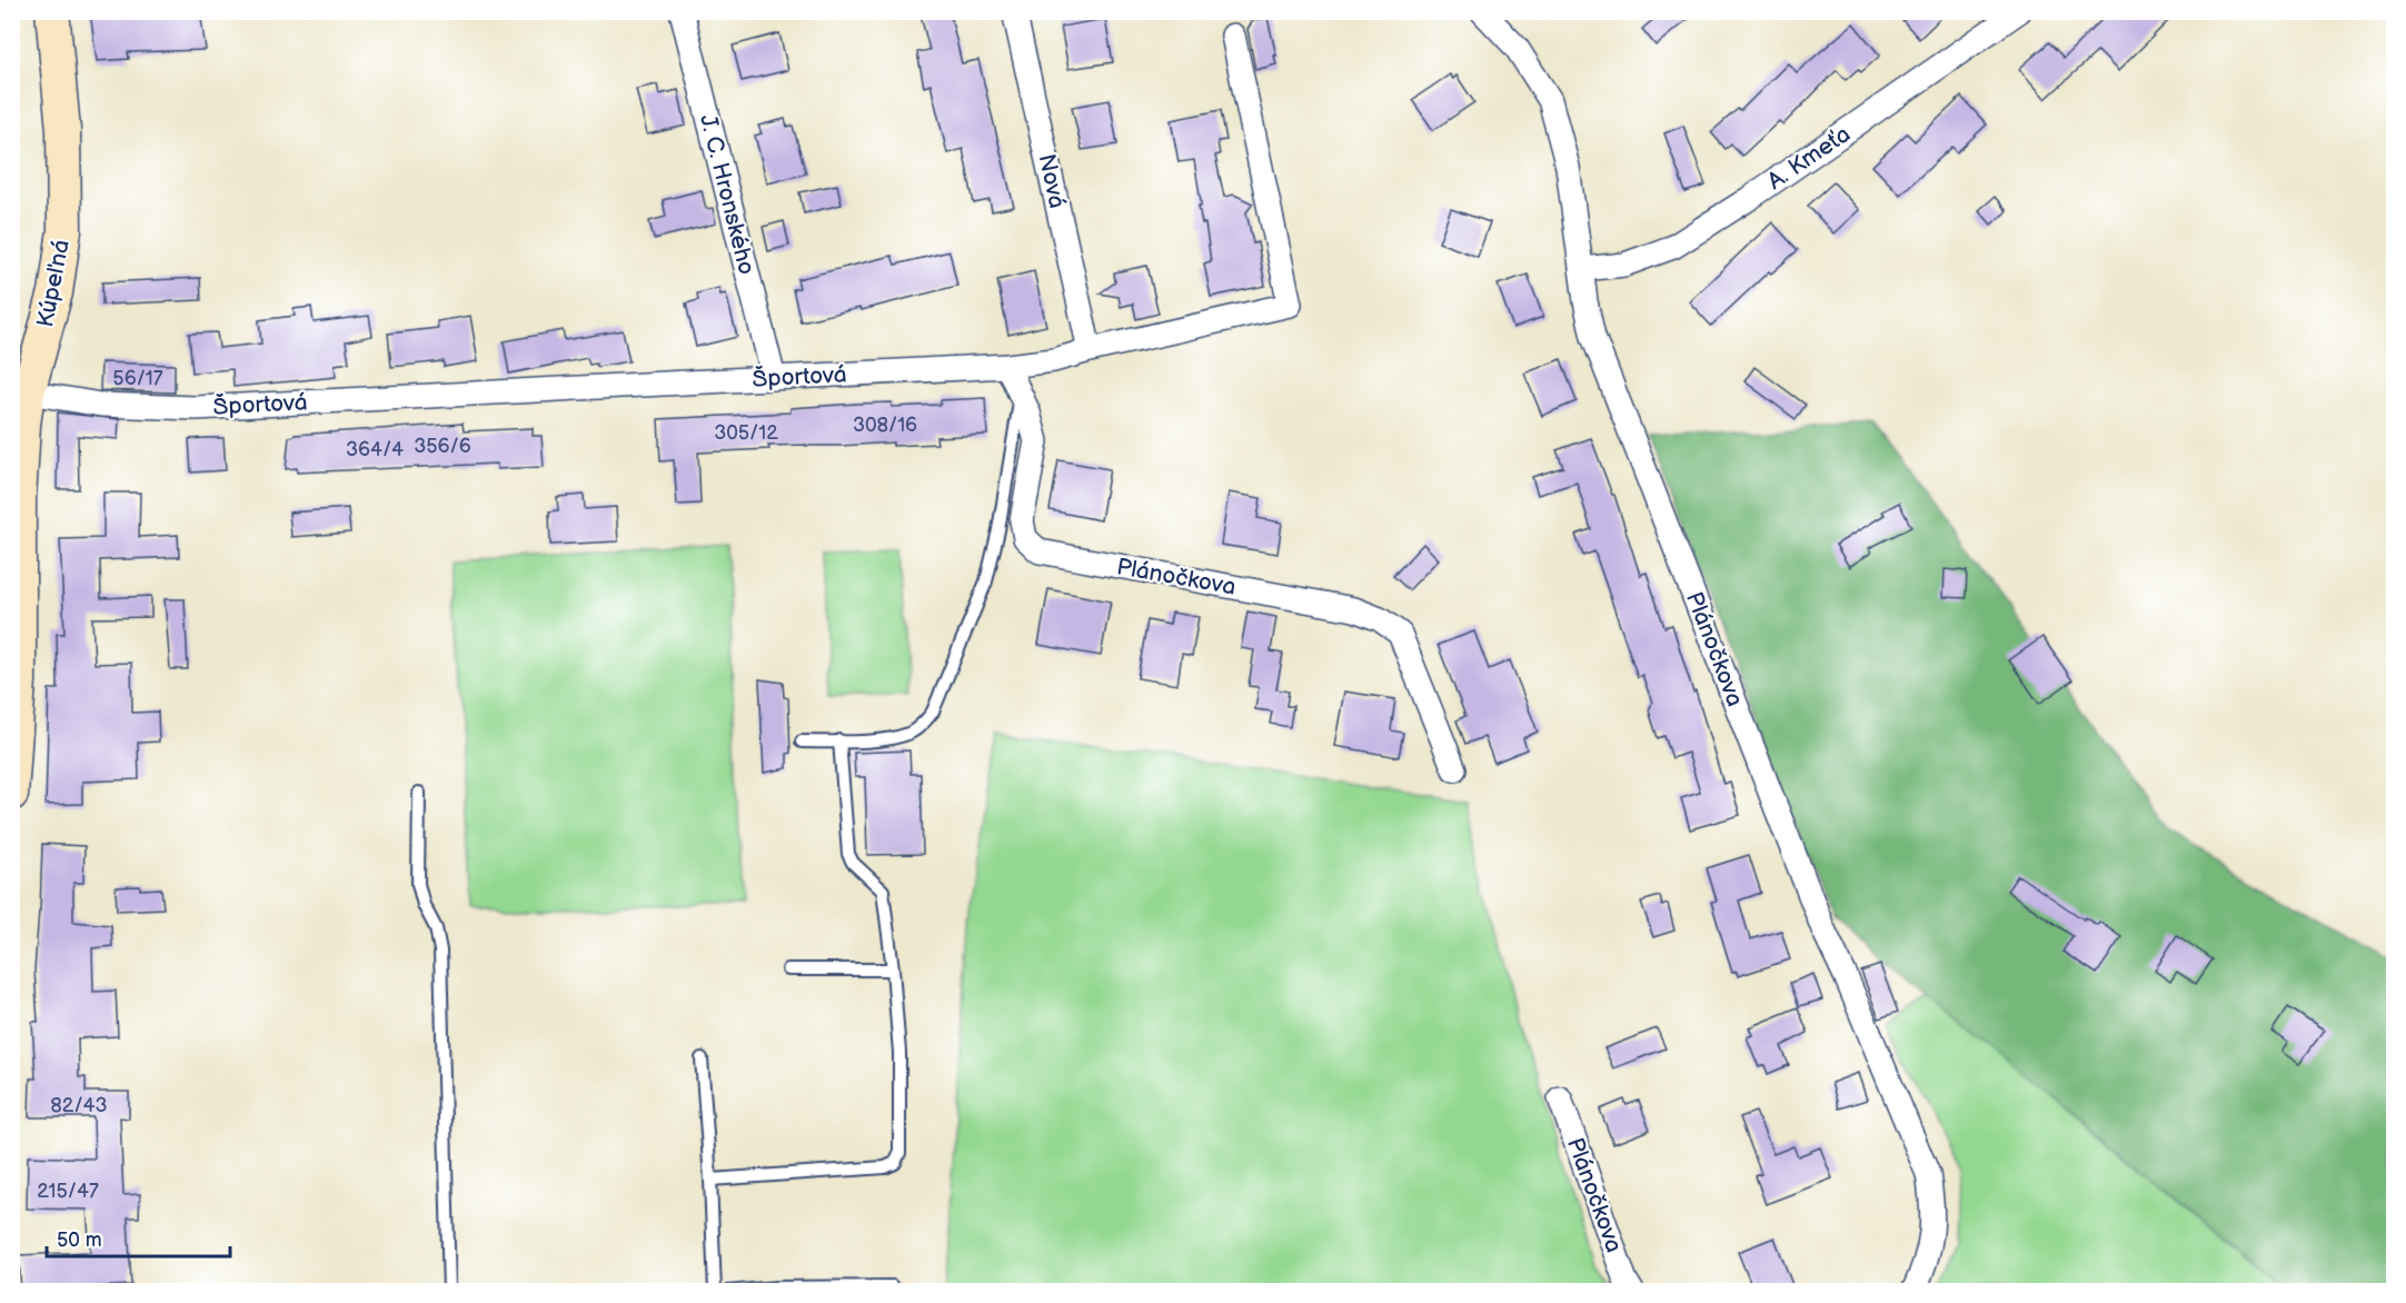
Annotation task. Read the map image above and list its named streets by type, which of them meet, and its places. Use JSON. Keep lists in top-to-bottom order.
{
  "streets": {
    "street": [
      "A. Kmeťa",
      "Nová",
      "J. C. Hronského",
      "Kúpeľná",
      "Športová",
      "Plánočkova"
    ]
  },
  "crossings": [
    ["A. Kmeťa", "Plánočkova"],
    ["Nová", "Športová"],
    ["J. C. Hronského", "Športová"],
    ["Kúpeľná", "Športová"],
    ["Športová", "Plánočkova"]
  ],
  "house_numbers": [
    "56/17",
    "308/16",
    "305/12",
    "356/6",
    "364/4",
    "82/43",
    "215/47"
  ],
  "scale_bar": "50 m"
}
